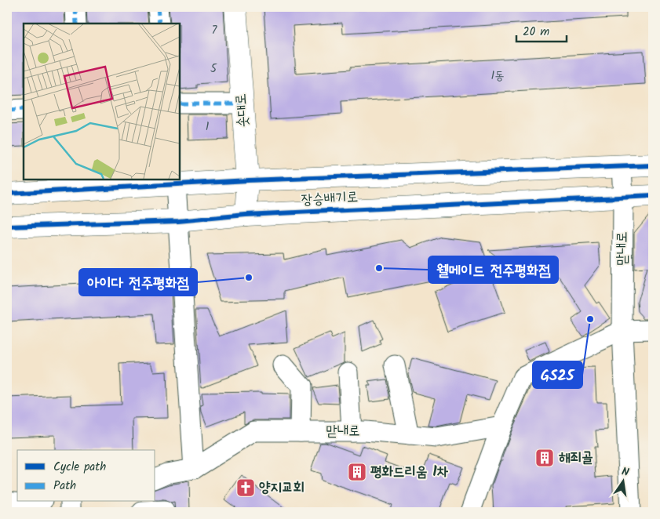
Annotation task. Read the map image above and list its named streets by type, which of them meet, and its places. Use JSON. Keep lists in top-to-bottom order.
{
  "streets": {
    "street": ["솟대로", "장승배기로", "맏내로"]
  },
  "crossings": [
    ["솟대로", "장승배기로"],
    ["장승배기로", "맏내로"]
  ],
  "places": {
    "other": ["웰메이드 전주평화점", "아이다 전주평화점", "GS25"],
    "building": ["해죄골", "평화드리움 1차"],
    "church": ["양지교회"]
  },
  "house_numbers": [
    "7",
    "5",
    "1동",
    "1"
  ],
  "legend": ["Cycle path", "Path"],
  "scale_bar": "20 m",
  "north": "top"
}
